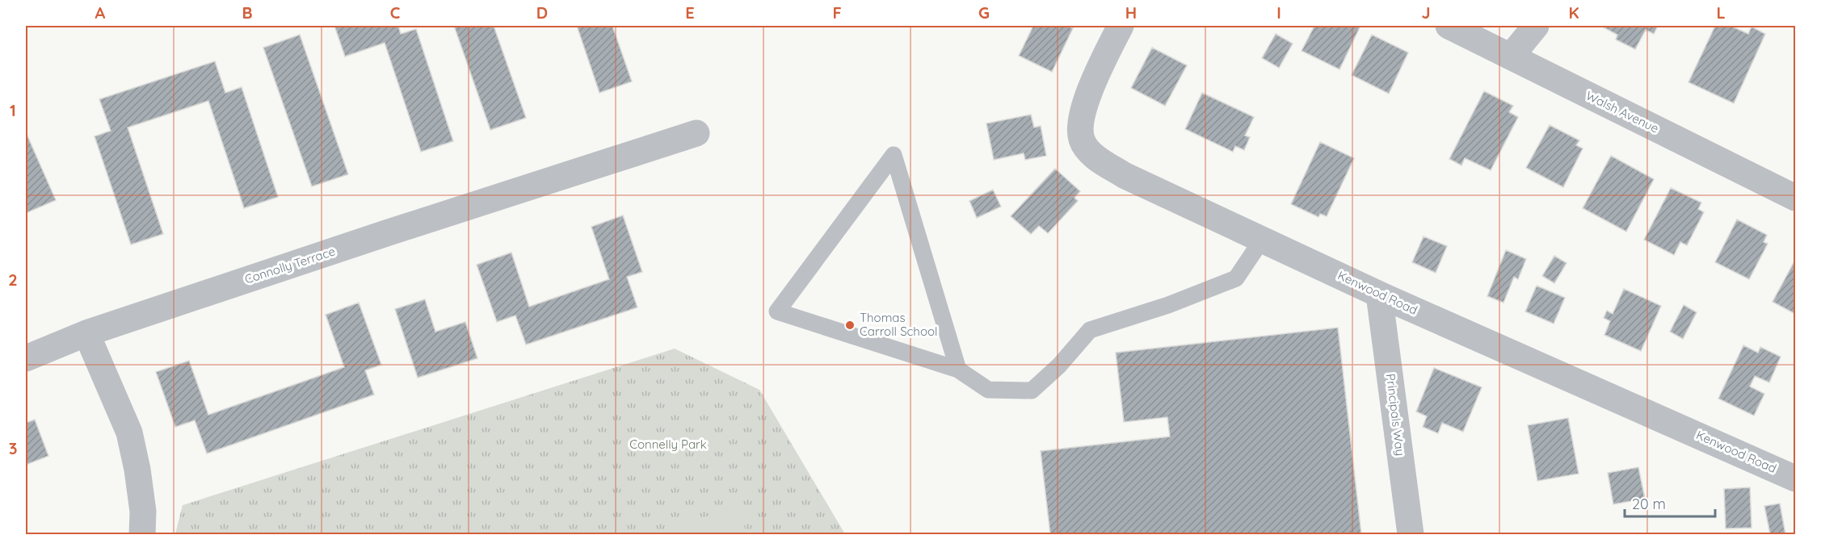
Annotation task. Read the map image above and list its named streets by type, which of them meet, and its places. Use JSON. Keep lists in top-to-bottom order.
{
  "streets": {
    "street": [
      "Walsh Avenue",
      "Connolly Terrace",
      "Kenwood Road",
      "Principals Way"
    ]
  },
  "crossings": [
    ["Kenwood Road", "Principals Way"]
  ],
  "parks": ["Connelly Park"],
  "places": ["Thomas Carroll School"],
  "scale_bar": "20 m",
  "grid": {
    "columns": [
      "A",
      "B",
      "C",
      "D",
      "E",
      "F",
      "G",
      "H",
      "I",
      "J",
      "K",
      "L"
    ],
    "rows": ["1", "2", "3"]
  }
}
